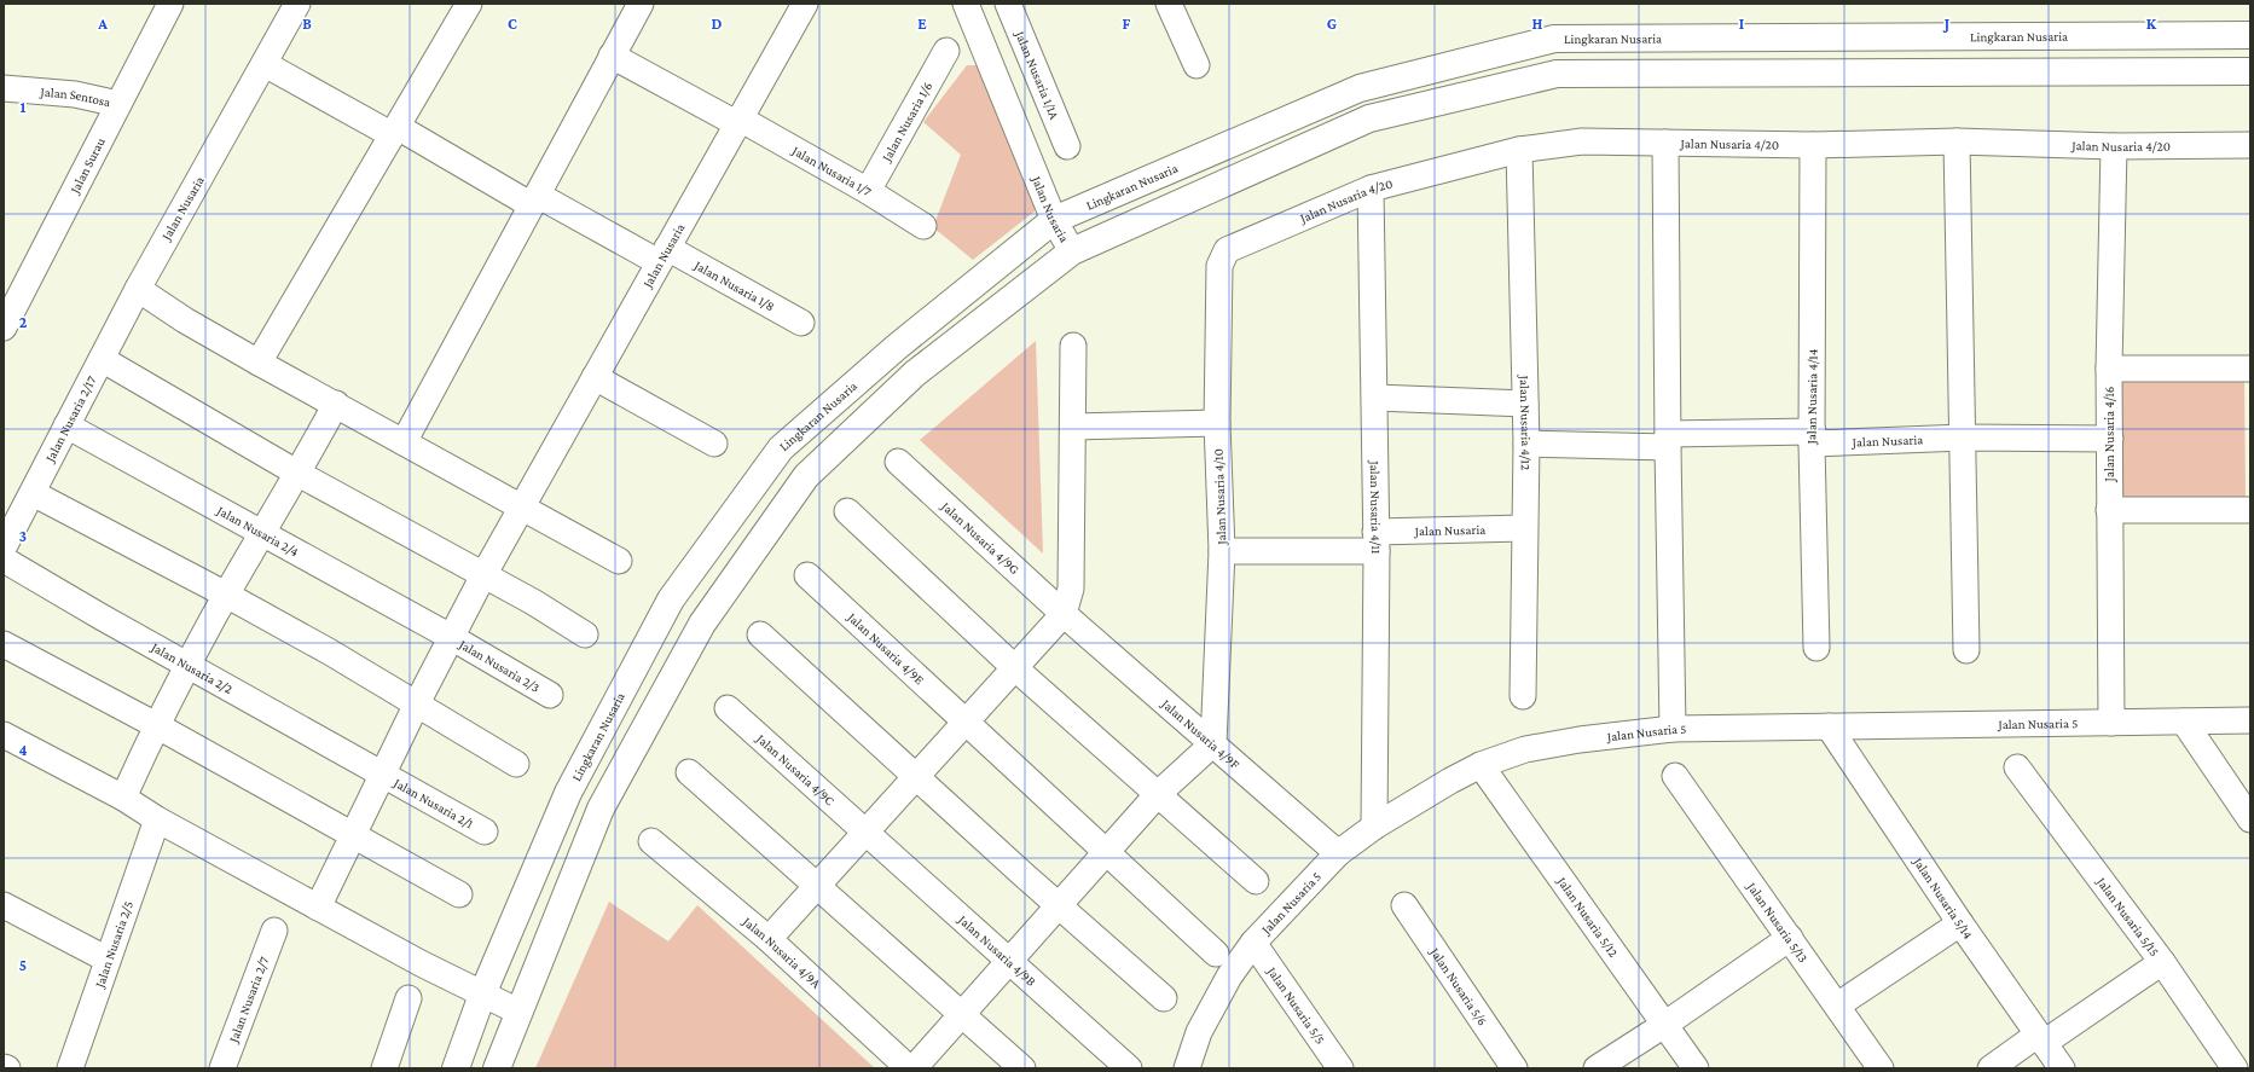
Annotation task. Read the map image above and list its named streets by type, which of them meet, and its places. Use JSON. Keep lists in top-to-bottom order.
{
  "streets": {
    "main road": ["Lingkaran Nusaria"],
    "street": [
      "Jalan Nusaria 1/1A",
      "Jalan Sentosa",
      "Jalan Nusaria 1/6",
      "Jalan Nusaria 4/20",
      "Jalan Surau",
      "Jalan Nusaria 1/7",
      "Jalan Nusaria",
      "Jalan Nusaria 1/8",
      "Jalan Nusaria 4/14",
      "Jalan Nusaria 2/17",
      "Jalan Nusaria 4/12",
      "Jalan Nusaria 4/16",
      "Jalan Nusaria 4/10",
      "Jalan Nusaria 4/11",
      "Jalan Nusaria 2/4",
      "Jalan Nusaria 4/9G",
      "Jalan Nusaria 4/9E",
      "Jalan Nusaria 2/3",
      "Jalan Nusaria 2/2",
      "Jalan Nusaria 5",
      "Jalan Nusaria 4/9F",
      "Jalan Nusaria 4/9C",
      "Jalan Nusaria 2/1",
      "Jalan Nusaria 5/14",
      "Jalan Nusaria 5/12",
      "Jalan Nusaria 5/15",
      "Jalan Nusaria 5/13",
      "Jalan Nusaria 2/5",
      "Jalan Nusaria 4/9B",
      "Jalan Nusaria 4/9A",
      "Jalan Nusaria 5/6",
      "Jalan Nusaria 2/7",
      "Jalan Nusaria 5/5"
    ]
  },
  "crossings": [
    ["Lingkaran Nusaria", "Jalan Nusaria"],
    ["Jalan Sentosa", "Jalan Surau"],
    ["Jalan Nusaria 1/6", "Jalan Nusaria 1/7"],
    ["Jalan Nusaria 4/20", "Jalan Nusaria 4/14"],
    ["Jalan Nusaria 4/20", "Jalan Nusaria 4/12"],
    ["Jalan Nusaria 4/20", "Jalan Nusaria 4/16"],
    ["Jalan Nusaria 4/20", "Jalan Nusaria 4/10"],
    ["Jalan Nusaria 4/20", "Jalan Nusaria 4/11"],
    ["Jalan Nusaria 1/7", "Jalan Nusaria"],
    ["Jalan Nusaria", "Jalan Nusaria 1/8"],
    ["Jalan Nusaria", "Jalan Nusaria 4/14"],
    ["Jalan Nusaria", "Jalan Nusaria 2/17"],
    ["Jalan Nusaria", "Jalan Nusaria 4/12"],
    ["Jalan Nusaria", "Jalan Nusaria 4/16"],
    ["Jalan Nusaria", "Jalan Nusaria 4/10"],
    ["Jalan Nusaria", "Jalan Nusaria 4/11"],
    ["Jalan Nusaria", "Jalan Nusaria 2/4"],
    ["Jalan Nusaria", "Jalan Nusaria 2/3"],
    ["Jalan Nusaria", "Jalan Nusaria 2/2"],
    ["Jalan Nusaria", "Jalan Nusaria 2/1"],
    ["Jalan Nusaria 2/17", "Jalan Nusaria 2/4"],
    ["Jalan Nusaria 4/16", "Jalan Nusaria 5"],
    ["Jalan Nusaria 4/10", "Jalan Nusaria 4/9F"],
    ["Jalan Nusaria 4/11", "Jalan Nusaria 5"],
    ["Jalan Nusaria 2/4", "Jalan Nusaria 2/3"],
    ["Jalan Nusaria 4/9G", "Jalan Nusaria 4/9F"],
    ["Jalan Nusaria 2/2", "Jalan Nusaria 2/1"],
    ["Jalan Nusaria 5", "Jalan Nusaria 4/9F"],
    ["Jalan Nusaria 5", "Jalan Nusaria 5/14"],
    ["Jalan Nusaria 5", "Jalan Nusaria 5/12"],
    ["Jalan Nusaria 5", "Jalan Nusaria 5/5"],
    ["Jalan Nusaria 4/9C", "Jalan Nusaria 4/9B"]
  ],
  "grid": {
    "columns": [
      "A",
      "B",
      "C",
      "D",
      "E",
      "F",
      "G",
      "H",
      "I",
      "J",
      "K"
    ],
    "rows": [
      "1",
      "2",
      "3",
      "4",
      "5"
    ]
  }
}
